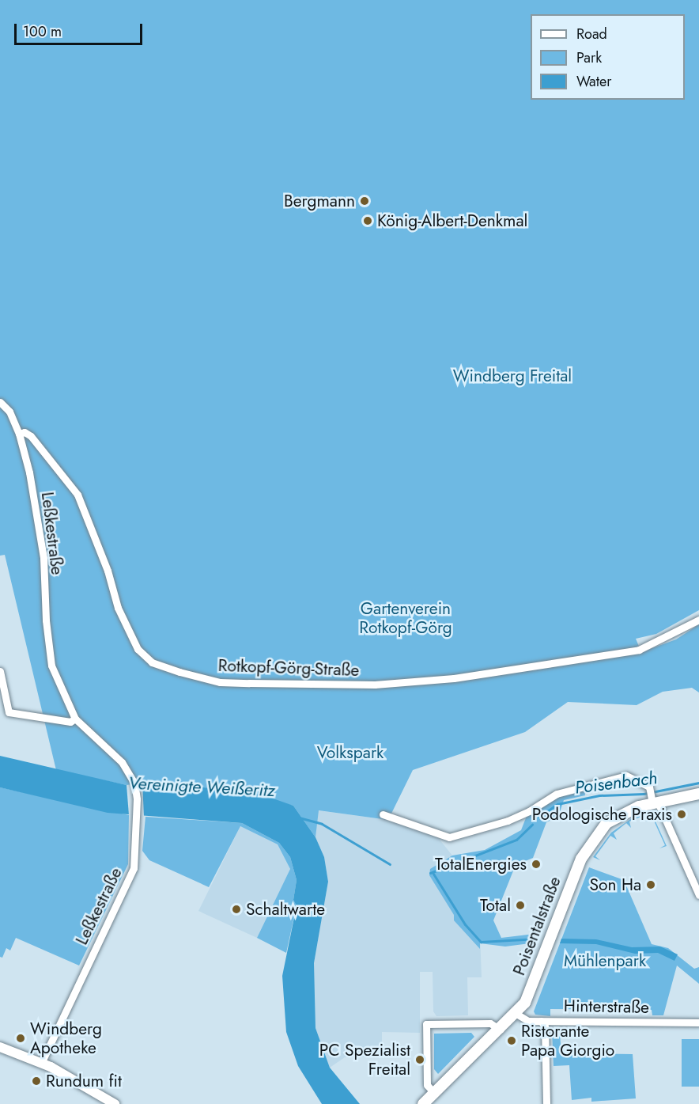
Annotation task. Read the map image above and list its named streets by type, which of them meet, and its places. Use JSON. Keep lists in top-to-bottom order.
{
  "streets": {
    "main road": ["Poisentalstraße"],
    "street": ["Leßkestraße", "Rotkopf-Görg-Straße", "Hinterstraße"]
  },
  "crossings": [
    ["Leßkestraße", "Rotkopf-Görg-Straße"],
    ["Poisentalstraße", "Hinterstraße"]
  ],
  "water": ["Poisenbach", "Vereinigte Weißeritz"],
  "parks": [
    "Windberg Freital",
    "Gartenverein Rotkopf-Görg",
    "Volkspark",
    "Mühlenpark"
  ],
  "places": [
    "Bergmann",
    "König-Albert-Denkmal",
    "Podologische Praxis",
    "TotalEnergies",
    "Son Ha",
    "Total",
    "Schaltwarte",
    "Windberg Apotheke",
    "Ristorante Papa Giorgio",
    "PC Spezialist Freital",
    "Rundum fit"
  ],
  "legend": ["Road", "Park", "Water"],
  "scale_bar": "100 m"
}
